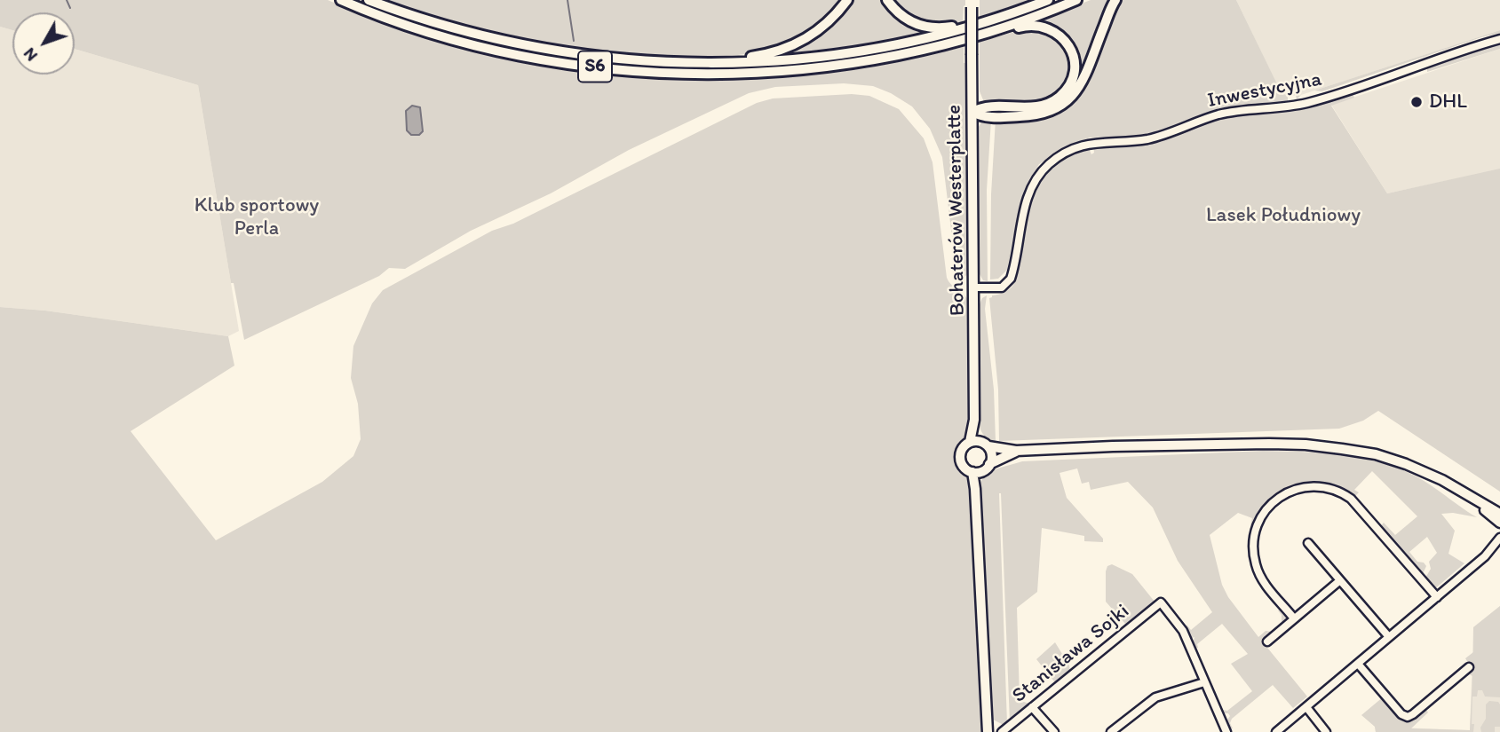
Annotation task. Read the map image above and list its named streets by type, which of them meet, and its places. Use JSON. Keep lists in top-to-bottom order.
{
  "streets": {
    "highway": ["S6"],
    "main road": ["Bohaterów Westerplatte"],
    "street": ["Inwestycyjna", "Stanisława Sojki"]
  },
  "crossings": [
    ["Inwestycyjna", "Bohaterów Westerplatte"]
  ],
  "parks": ["Klub sportowy Perla", "Lasek Południowy"],
  "places": ["DHL"],
  "north": "bottom left"
}
